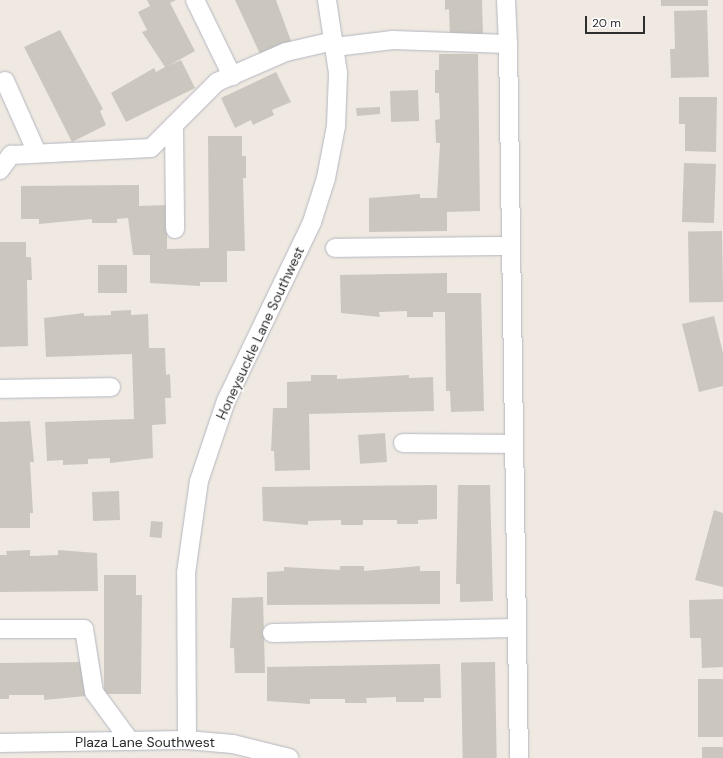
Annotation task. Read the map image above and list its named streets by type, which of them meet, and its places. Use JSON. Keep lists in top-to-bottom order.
{
  "streets": {
    "street": ["Honeysuckle Lane Southwest", "Plaza Lane Southwest"]
  },
  "crossings": [
    ["Honeysuckle Lane Southwest", "Plaza Lane Southwest"]
  ],
  "scale_bar": "20 m"
}
